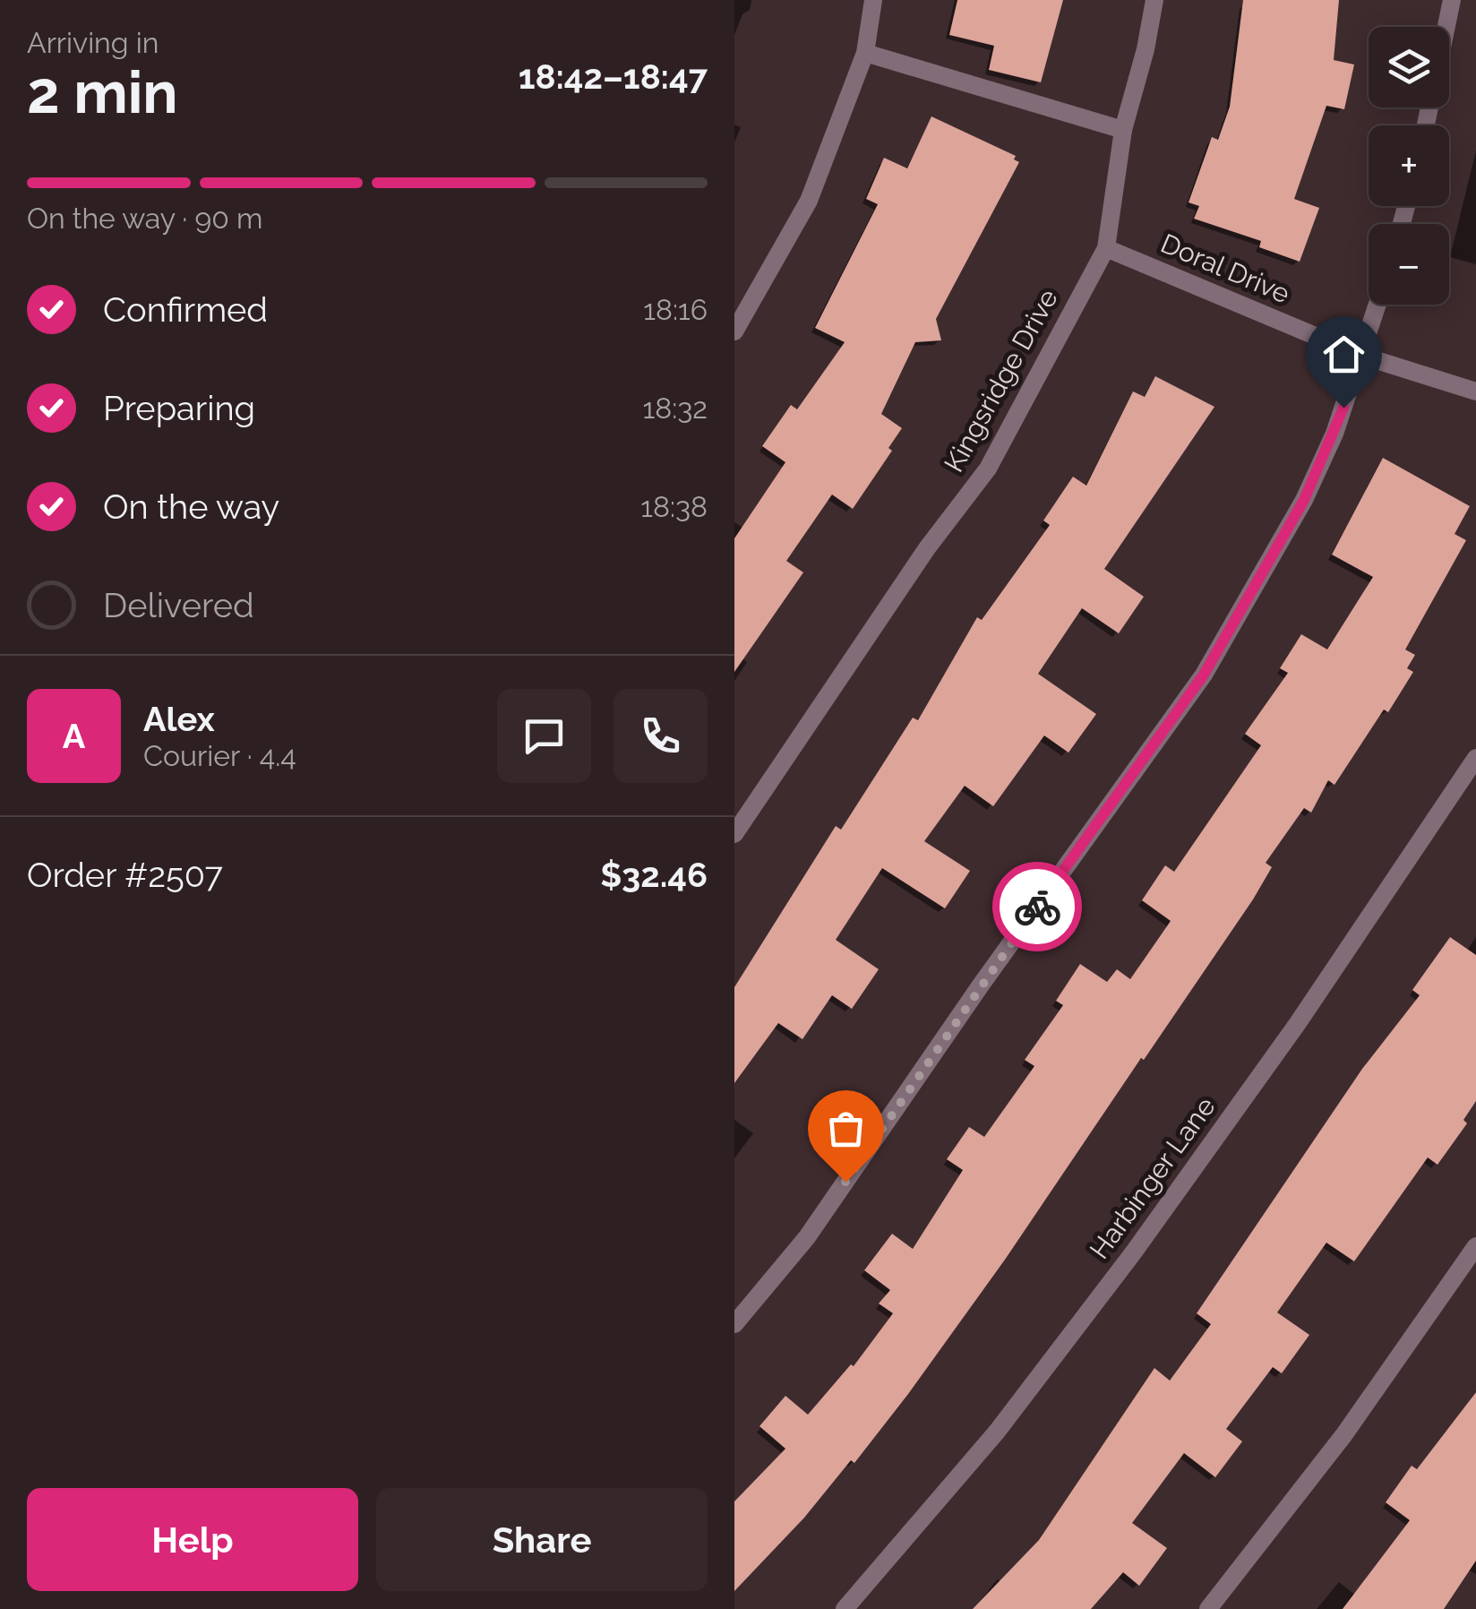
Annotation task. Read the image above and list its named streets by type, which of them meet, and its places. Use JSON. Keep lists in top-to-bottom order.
{
  "streets": {
    "street": ["Doral Drive", "Kingsridge Drive", "Harbinger Lane"]
  },
  "crossings": [
    ["Doral Drive", "Kingsridge Drive"]
  ],
  "page": {
    "heading": ["2 min", "Arriving in", "18:42–18:47"],
    "panel": [
      "Alex",
      "Courier · 4.4",
      "Order #2507",
      "$32.46"
    ],
    "map_buttons": ["+", "−"],
    "bar": "On the way · 90 m",
    "list": [
      ["Confirmed", "18:16"],
      ["Preparing", "18:32"],
      ["On the way", "18:38"],
      "Delivered"
    ],
    "round": "A",
    "buttons": ["Help", "Share"]
  }
}
